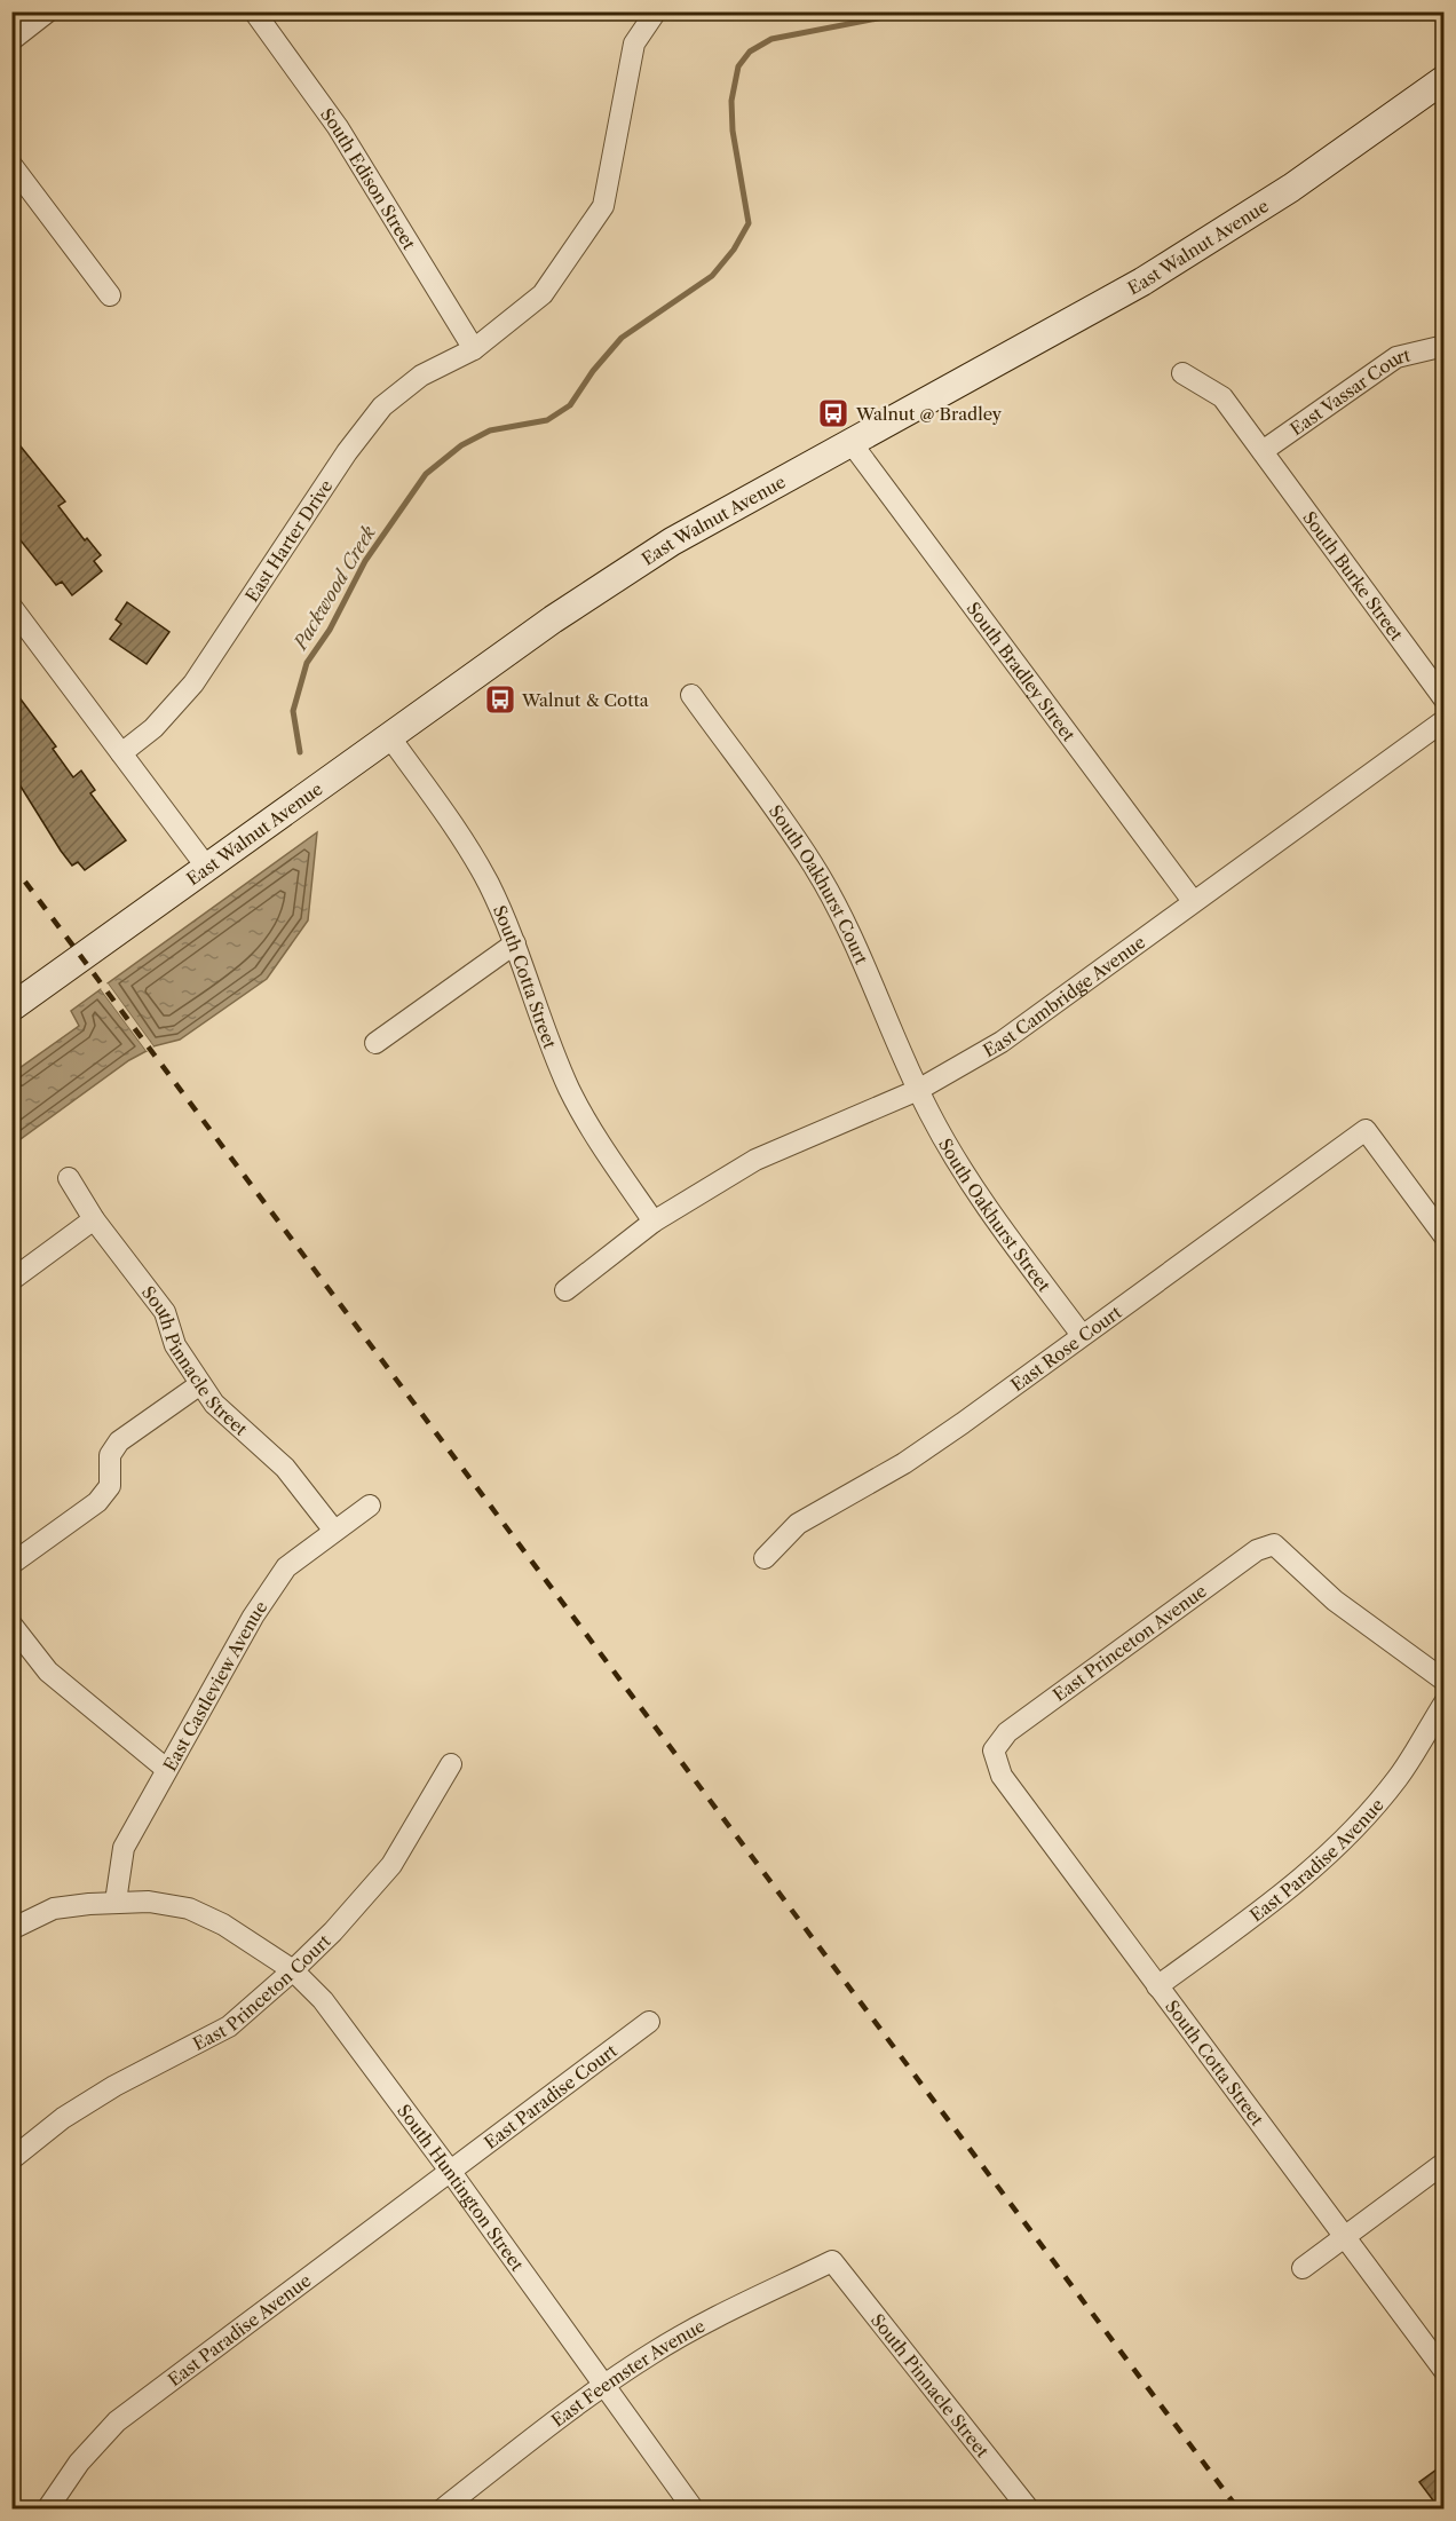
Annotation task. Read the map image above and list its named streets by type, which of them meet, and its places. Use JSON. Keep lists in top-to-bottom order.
{
  "streets": {
    "main road": ["East Walnut Avenue"],
    "street": [
      "South Edison Street",
      "East Vassar Court",
      "East Harter Drive",
      "South Burke Street",
      "South Bradley Street",
      "South Oakhurst Court",
      "South Cotta Street",
      "East Cambridge Avenue",
      "South Oakhurst Street",
      "East Rose Court",
      "South Pinnacle Street",
      "East Princeton Avenue",
      "East Castleview Avenue",
      "East Paradise Avenue",
      "East Princeton Court",
      "East Paradise Court",
      "South Huntington Street",
      "East Feemster Avenue"
    ]
  },
  "crossings": [
    ["South Edison Street", "East Harter Drive"],
    ["East Walnut Avenue", "South Bradley Street"],
    ["East Walnut Avenue", "South Cotta Street"],
    ["East Vassar Court", "South Burke Street"],
    ["South Bradley Street", "East Cambridge Avenue"],
    ["South Oakhurst Court", "East Cambridge Avenue"],
    ["South Oakhurst Court", "South Oakhurst Street"],
    ["South Cotta Street", "East Cambridge Avenue"],
    ["South Cotta Street", "East Princeton Avenue"],
    ["South Cotta Street", "East Paradise Avenue"],
    ["East Cambridge Avenue", "South Oakhurst Street"],
    ["South Oakhurst Street", "East Rose Court"],
    ["South Pinnacle Street", "East Castleview Avenue"],
    ["South Pinnacle Street", "East Feemster Avenue"],
    ["East Castleview Avenue", "South Huntington Street"],
    ["East Paradise Avenue", "East Paradise Court"],
    ["East Paradise Avenue", "South Huntington Street"],
    ["East Princeton Court", "South Huntington Street"],
    ["East Paradise Court", "South Huntington Street"],
    ["South Huntington Street", "East Feemster Avenue"]
  ],
  "water": ["Packwood Creek"],
  "places": {
    "bus stop": ["Walnut @ Bradley", "Walnut & Cotta"]
  }
}
